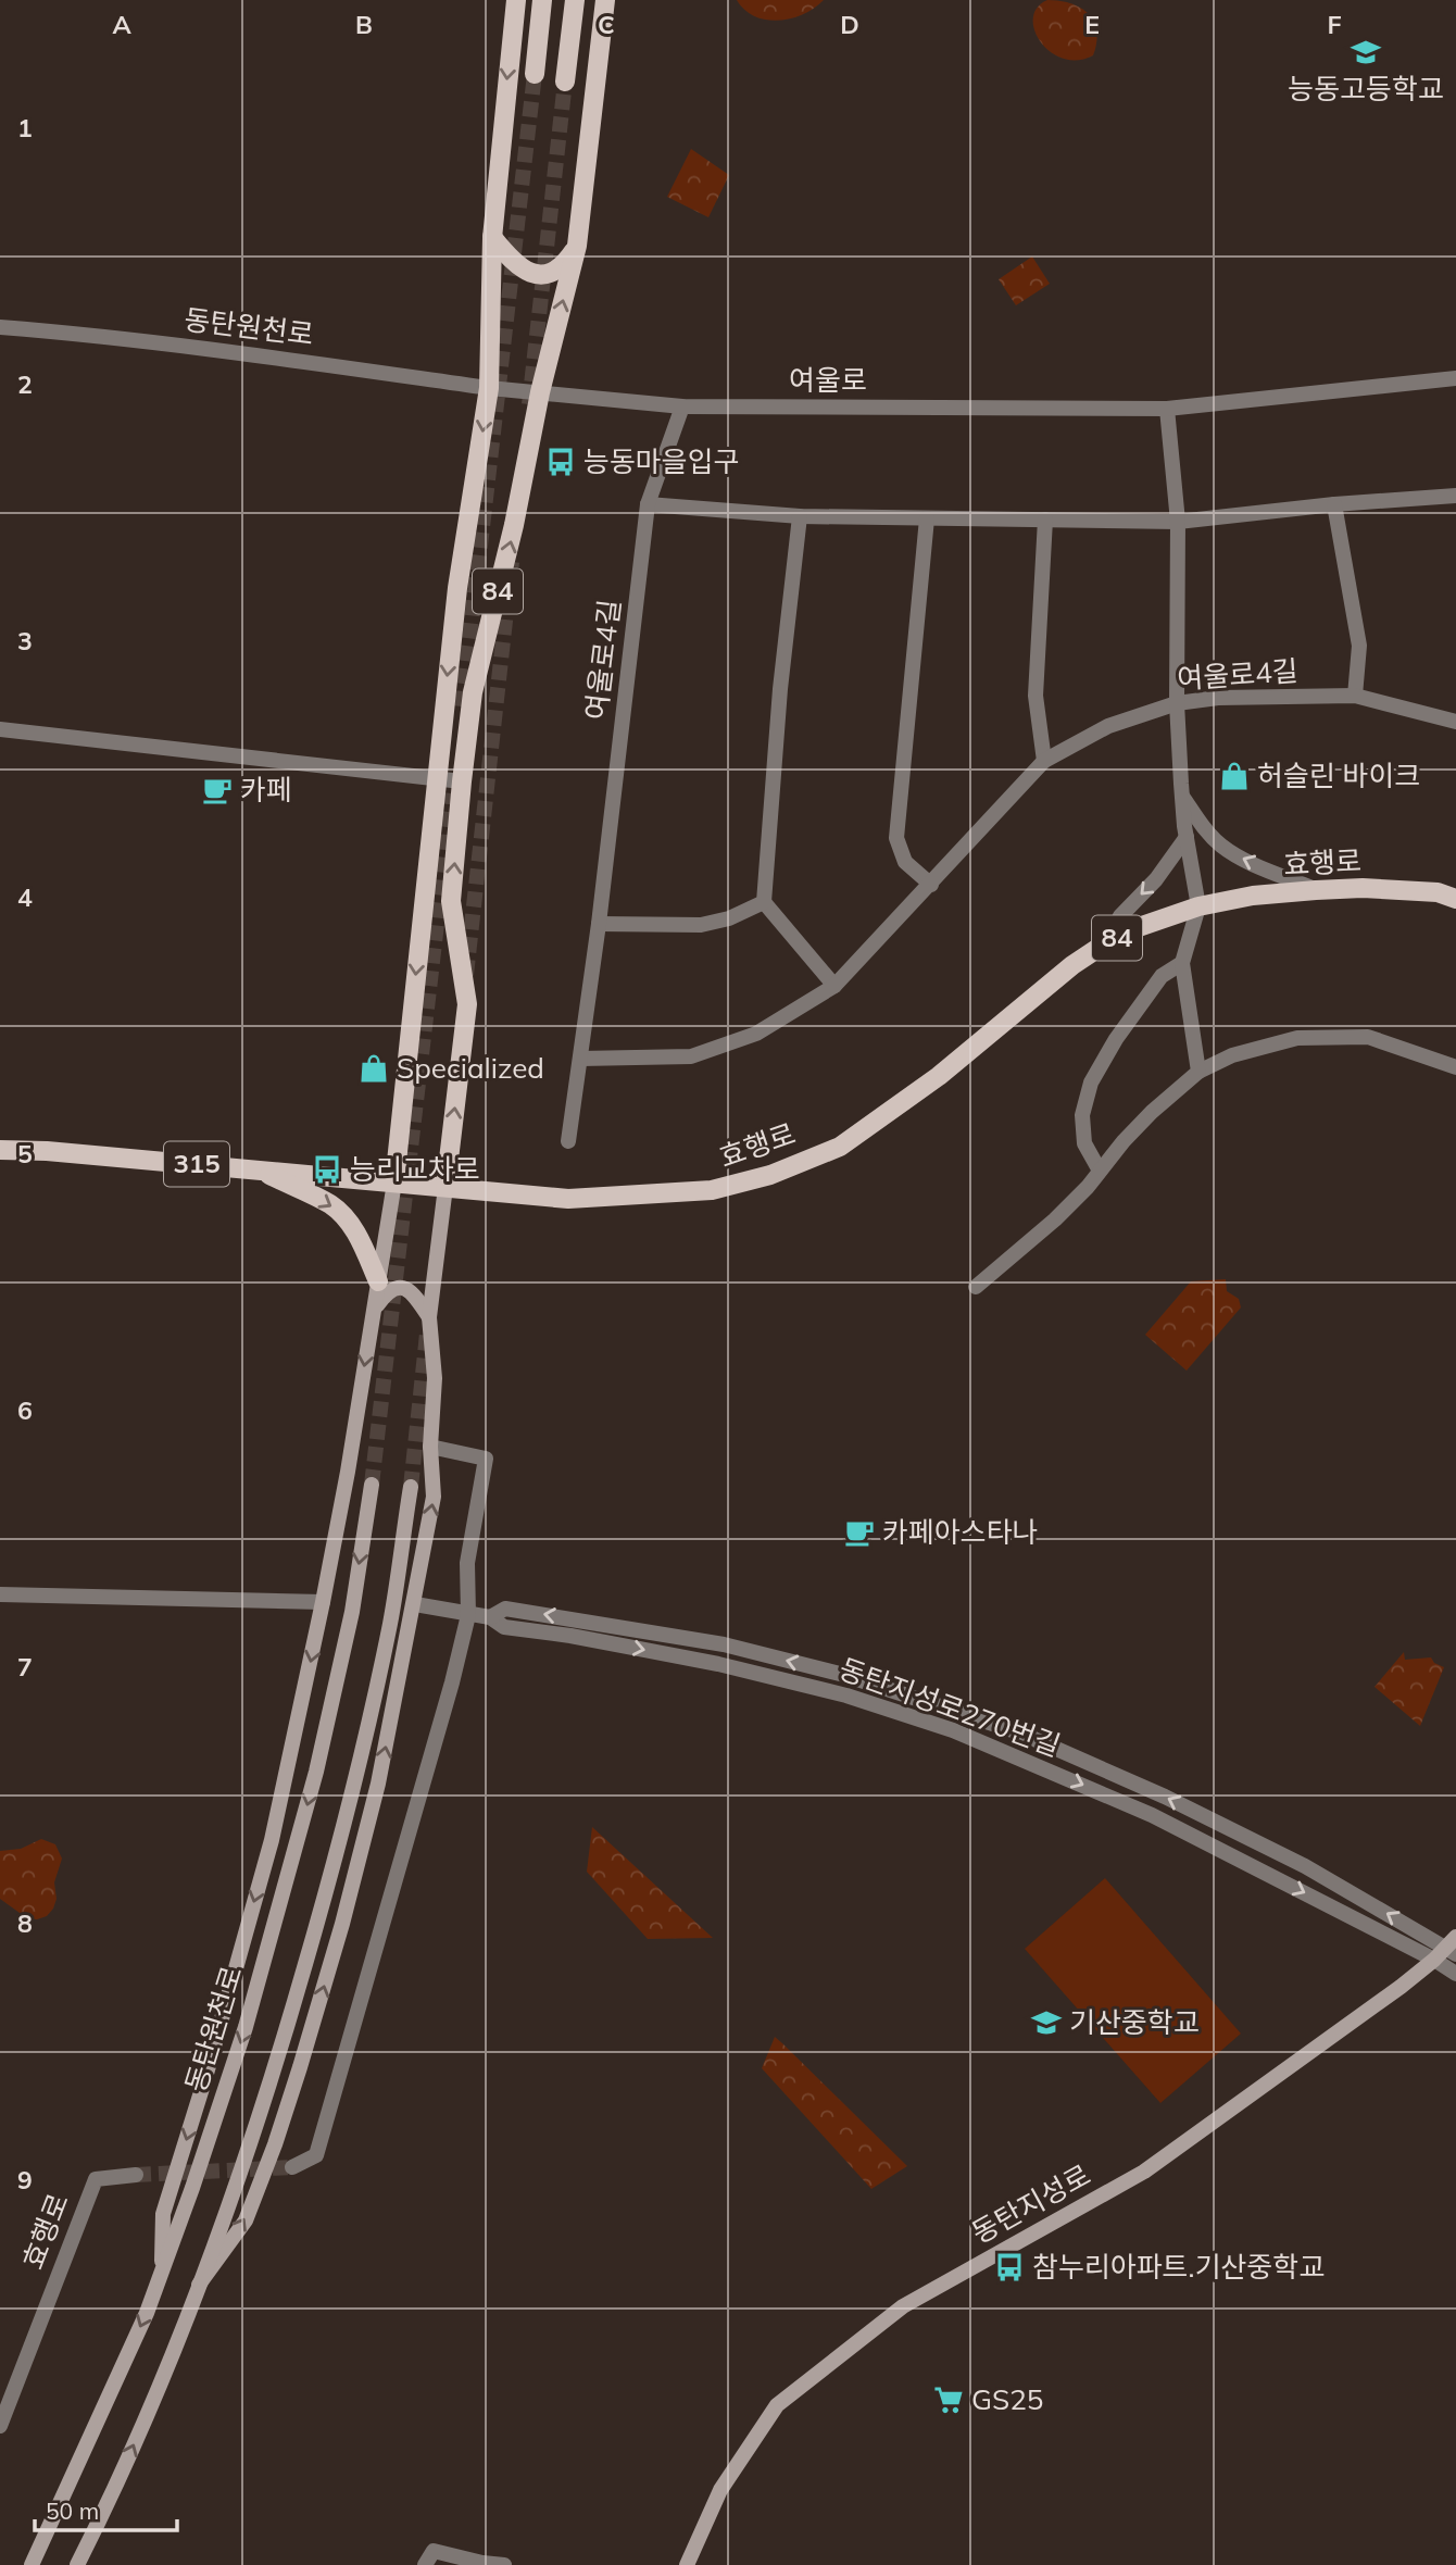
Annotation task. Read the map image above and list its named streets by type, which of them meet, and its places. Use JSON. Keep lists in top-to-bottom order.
{
  "streets": {
    "main road": [
      "동탄원천로",
      "84",
      "효행로",
      "315",
      "동탄지성로"
    ],
    "street": ["여울로", "여울로4길", "동탄지성로270번길"]
  },
  "crossings": [
    ["동탄원천로", "여울로"],
    ["동탄원천로", "84"],
    ["여울로", "84"],
    ["여울로", "여울로4길"],
    ["84", "효행로"],
    ["동탄지성로270번길", "동탄지성로"]
  ],
  "places": {
    "school or university": ["능동고등학교", "기산중학교"],
    "bus stop": ["능동마을입구", "능리교차로", "참누리아파트.기산중학교"],
    "shop": ["허슬린 바이크", "Specialized"],
    "cafe": ["카페", "카페아스타나"],
    "supermarket": ["GS25"]
  },
  "scale_bar": "50 m",
  "grid": {
    "columns": [
      "A",
      "B",
      "C",
      "D",
      "E",
      "F"
    ],
    "rows": [
      "1",
      "2",
      "3",
      "4",
      "5",
      "6",
      "7",
      "8",
      "9"
    ]
  }
}
